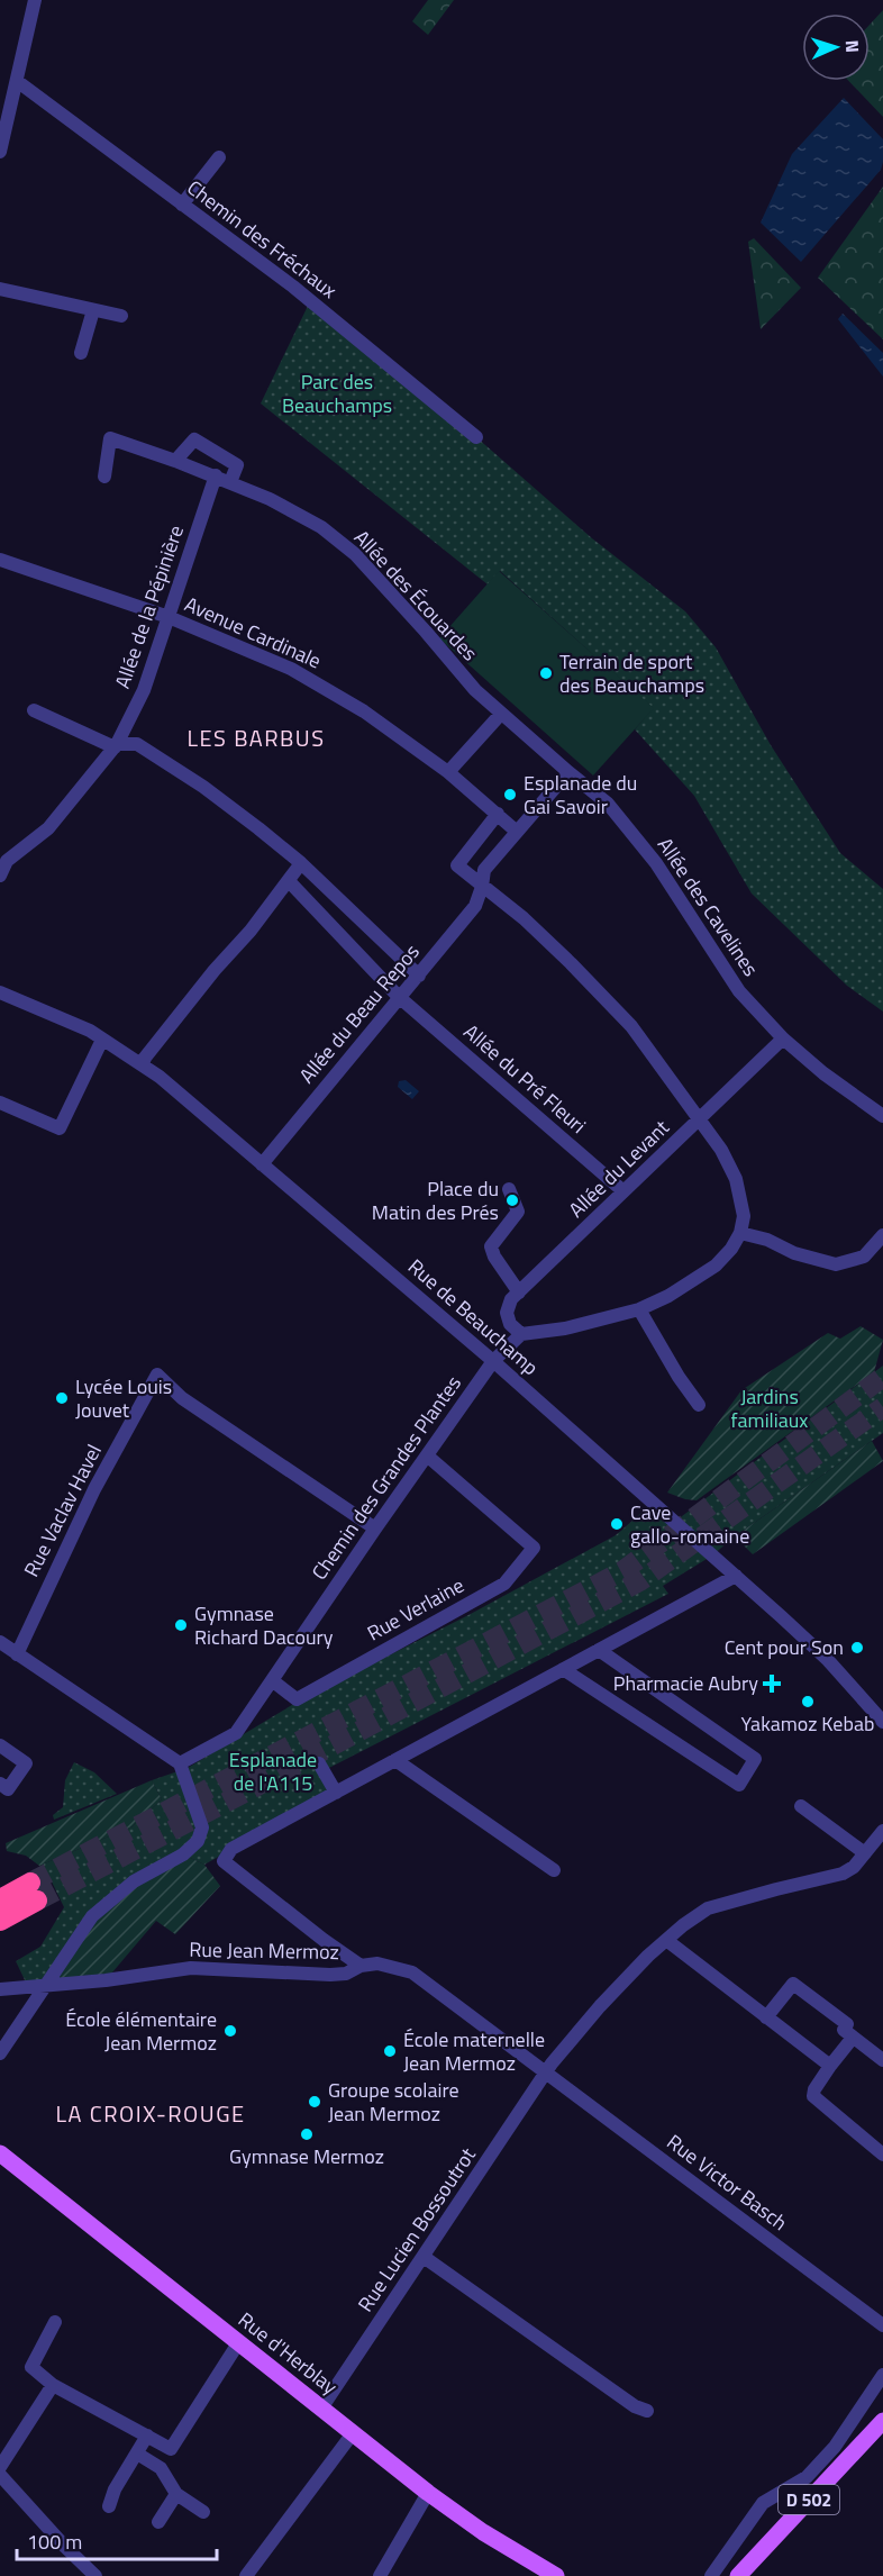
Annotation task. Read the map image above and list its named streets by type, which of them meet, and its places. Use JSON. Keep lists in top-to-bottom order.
{
  "streets": {
    "main road": ["Rue d'Herblay", "D 502"],
    "street": [
      "Chemin des Fréchaux",
      "Allée des Écouardes",
      "Allée de la Pépinière",
      "Avenue Cardinale",
      "Allée des Cavelines",
      "Allée du Beau Repos",
      "Allée du Pré Fleuri",
      "Allée du Levant",
      "Rue de Beauchamp",
      "Chemin des Grandes Plantes",
      "Rue Vaclav Havel",
      "Rue Verlaine",
      "Rue Jean Mermoz",
      "Rue Victor Basch",
      "Rue Lucien Bossoutrot"
    ]
  },
  "crossings": [
    ["Allée des Écouardes", "Allée de la Pépinière"],
    ["Allée des Écouardes", "Allée des Cavelines"],
    ["Allée de la Pépinière", "Avenue Cardinale"],
    ["Avenue Cardinale", "Allée du Beau Repos"],
    ["Allée des Cavelines", "Allée du Levant"],
    ["Allée du Beau Repos", "Allée du Pré Fleuri"],
    ["Allée du Beau Repos", "Rue de Beauchamp"],
    ["Allée du Pré Fleuri", "Allée du Levant"],
    ["Allée du Levant", "Chemin des Grandes Plantes"],
    ["Rue de Beauchamp", "Chemin des Grandes Plantes"],
    ["Chemin des Grandes Plantes", "Rue Vaclav Havel"],
    ["Chemin des Grandes Plantes", "Rue Verlaine"],
    ["Rue Jean Mermoz", "Rue Victor Basch"],
    ["Rue Jean Mermoz", "Rue Lucien Bossoutrot"],
    ["Rue Victor Basch", "Rue Lucien Bossoutrot"],
    ["Rue Lucien Bossoutrot", "Rue d'Herblay"]
  ],
  "districts": ["LES BARBUS", "LA CROIX-ROUGE"],
  "parks": ["Parc des Beauchamps", "Jardins familiaux", "Esplanade de l'A115"],
  "places": {
    "other": [
      "Terrain de sport des Beauchamps",
      "Esplanade du Gai Savoir",
      "Place du Matin des Prés",
      "Lycée Louis Jouvet",
      "Cave gallo-romaine",
      "Gymnase Richard Dacoury",
      "Cent pour Son",
      "Yakamoz Kebab",
      "École élémentaire Jean Mermoz",
      "École maternelle Jean Mermoz",
      "Groupe scolaire Jean Mermoz",
      "Gymnase Mermoz"
    ],
    "health": ["Pharmacie Aubry"]
  },
  "scale_bar": "100 m",
  "north": "right"
}
